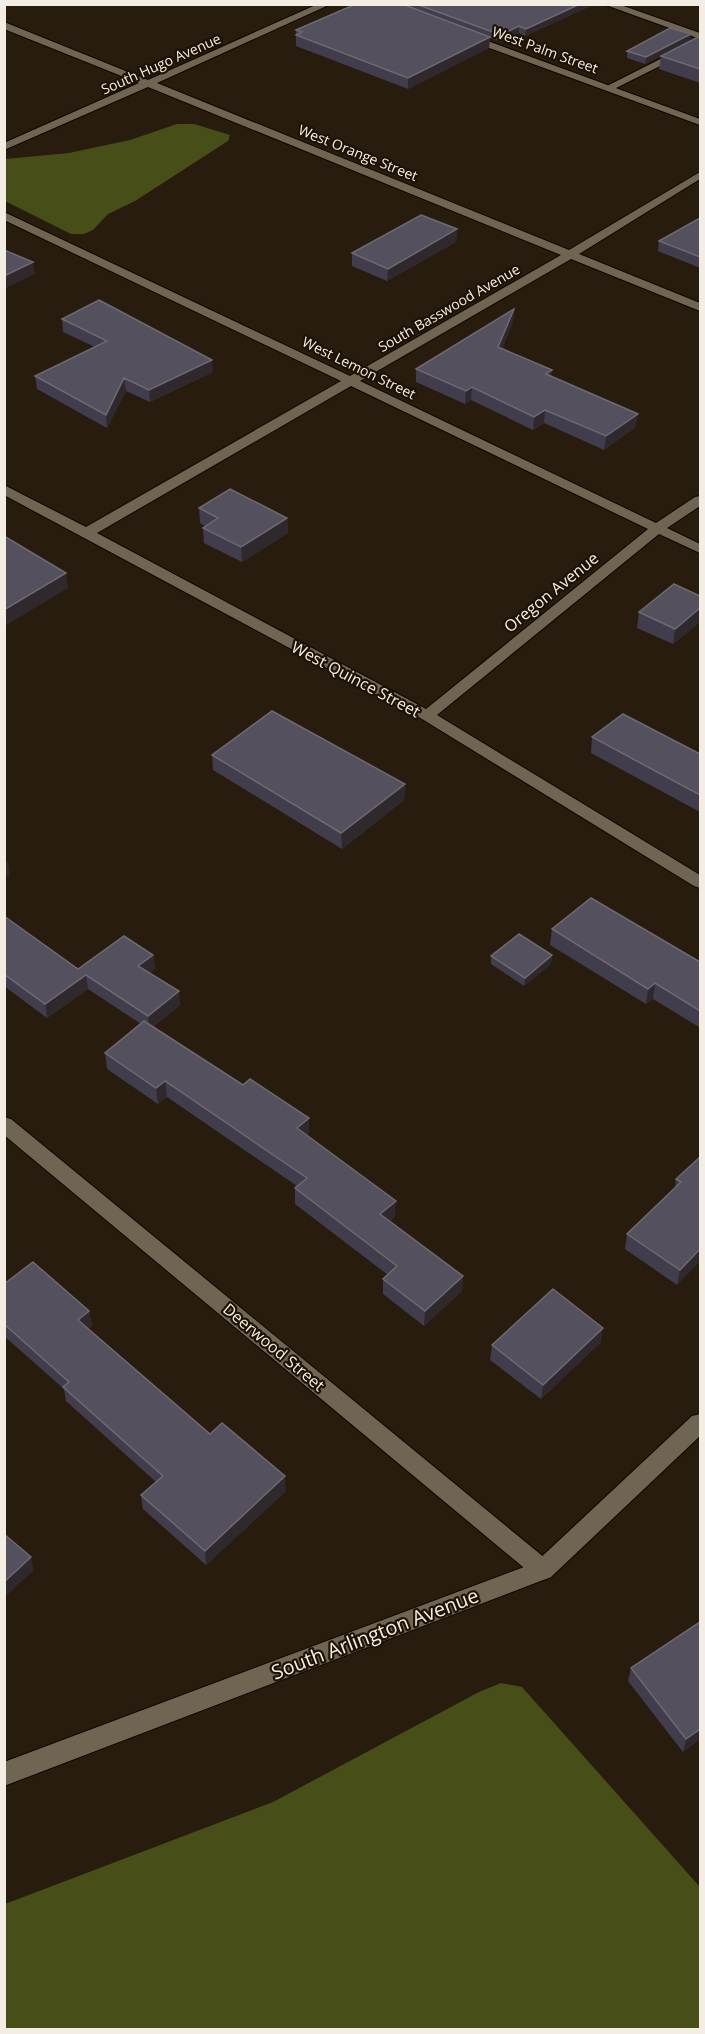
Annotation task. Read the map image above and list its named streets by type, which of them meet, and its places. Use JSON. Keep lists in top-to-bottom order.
{
  "streets": {
    "street": [
      "West Palm Street",
      "South Hugo Avenue",
      "West Orange Street",
      "South Basswood Avenue",
      "West Lemon Street",
      "Oregon Avenue",
      "West Quince Street",
      "Deerwood Street",
      "South Arlington Avenue"
    ]
  },
  "crossings": [
    ["South Hugo Avenue", "West Orange Street"],
    ["West Orange Street", "South Basswood Avenue"],
    ["South Basswood Avenue", "West Lemon Street"],
    ["South Basswood Avenue", "West Quince Street"],
    ["West Lemon Street", "Oregon Avenue"],
    ["Oregon Avenue", "West Quince Street"],
    ["Deerwood Street", "South Arlington Avenue"]
  ]
}
